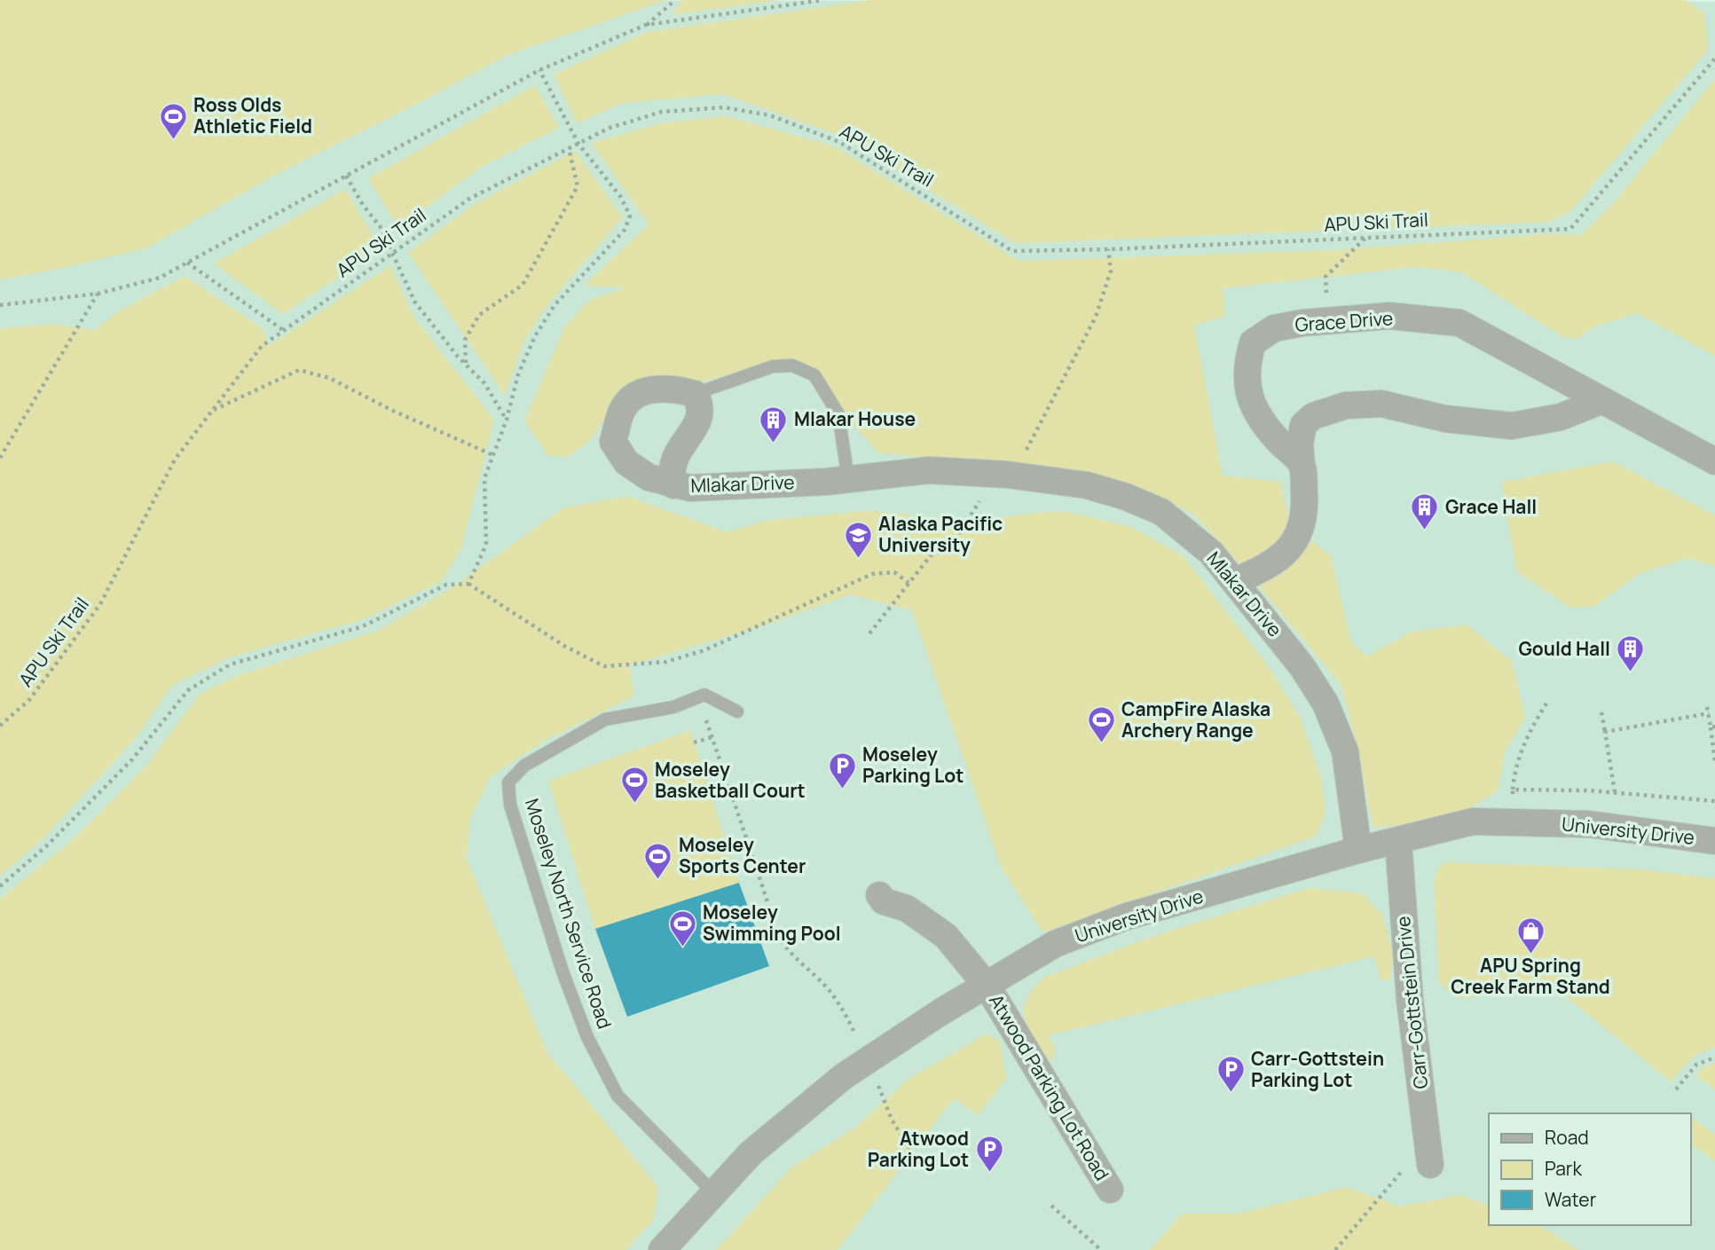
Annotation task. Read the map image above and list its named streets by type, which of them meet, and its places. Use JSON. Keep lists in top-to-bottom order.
{
  "streets": {
    "street": [
      "Grace Drive",
      "Mlakar Drive",
      "University Drive",
      "Carr-Gottstein Drive",
      "Atwood Parking Lot Road"
    ],
    "lane": ["Moseley North Service Road"],
    "path": ["APU Ski Trail"]
  },
  "crossings": [
    ["Mlakar Drive", "University Drive"],
    ["University Drive", "Moseley North Service Road"],
    ["University Drive", "Carr-Gottstein Drive"],
    ["University Drive", "Atwood Parking Lot Road"]
  ],
  "places": {
    "sports": [
      "Ross Olds Athletic Field",
      "CampFire Alaska Archery Range",
      "Moseley Basketball Court",
      "Moseley Sports Center",
      "Moseley Swimming Pool"
    ],
    "building": ["Mlakar House", "Grace Hall", "Gould Hall"],
    "school or university": ["Alaska Pacific University"],
    "parking": ["Moseley Parking Lot", "Carr-Gottstein Parking Lot", "Atwood Parking Lot"],
    "shop": ["APU Spring Creek Farm Stand"]
  },
  "legend": ["Road", "Park", "Water"]
}
